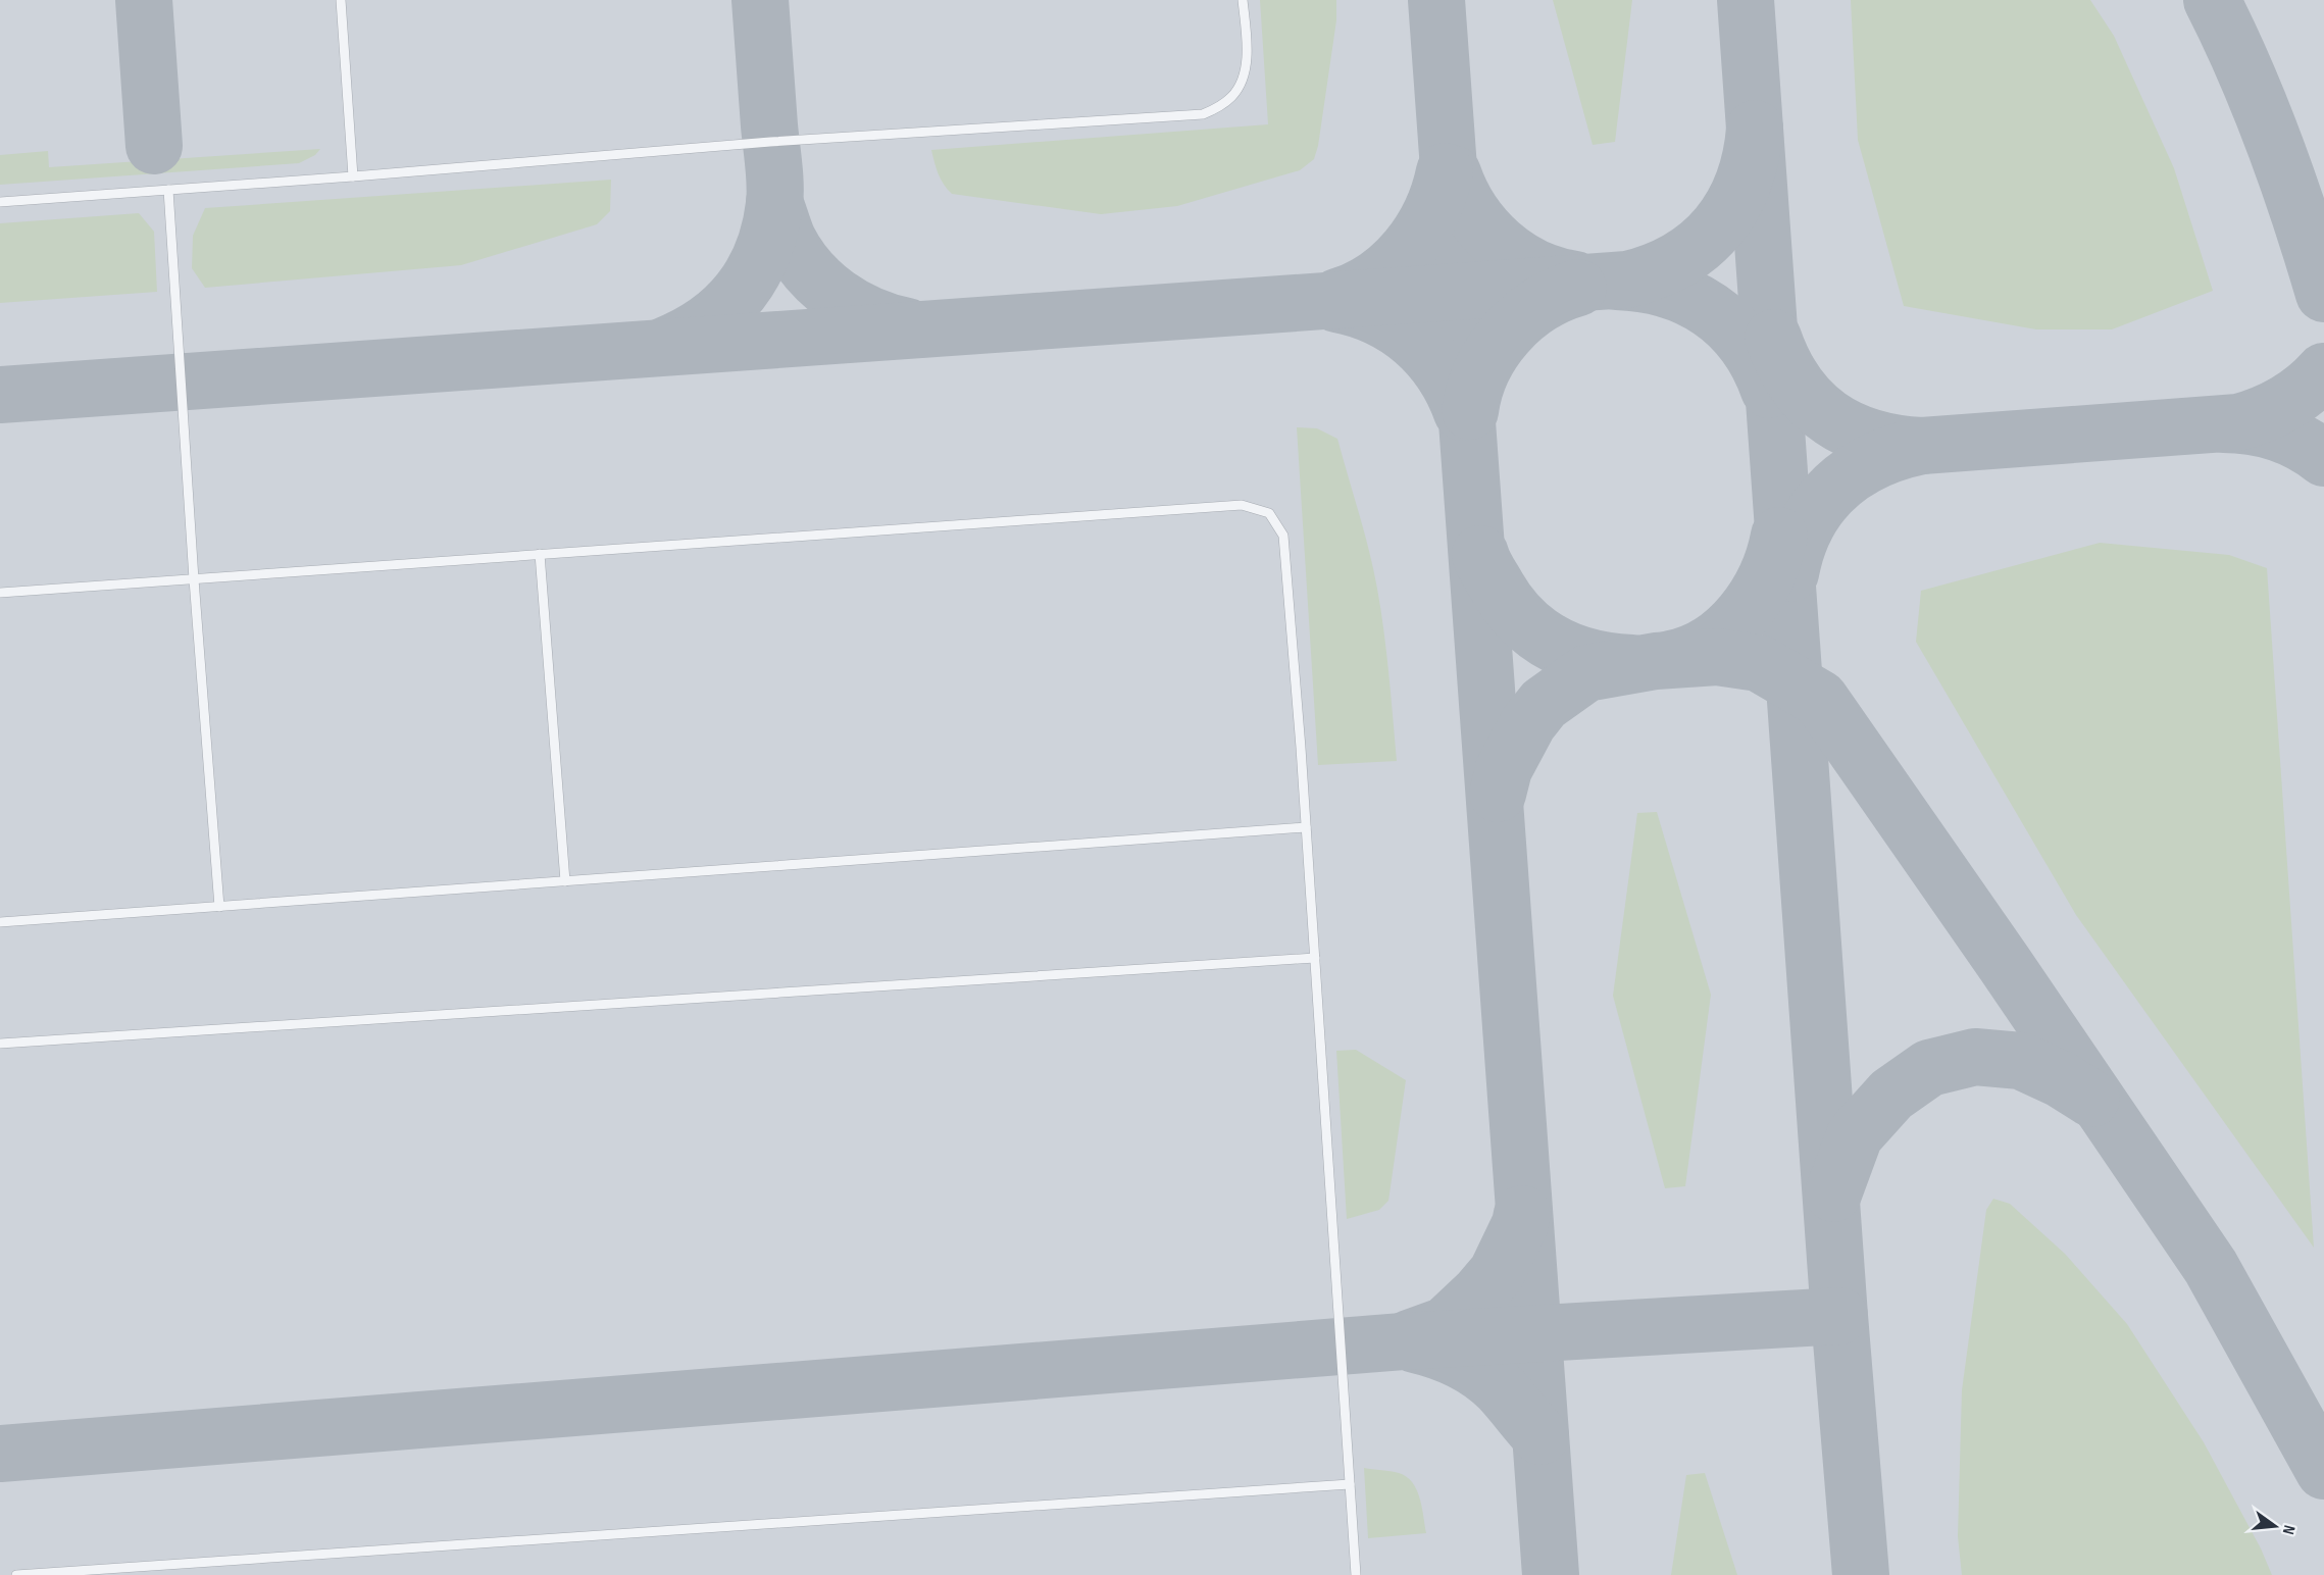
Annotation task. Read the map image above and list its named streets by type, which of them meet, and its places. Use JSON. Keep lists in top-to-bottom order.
{
  "north": "right"
}
